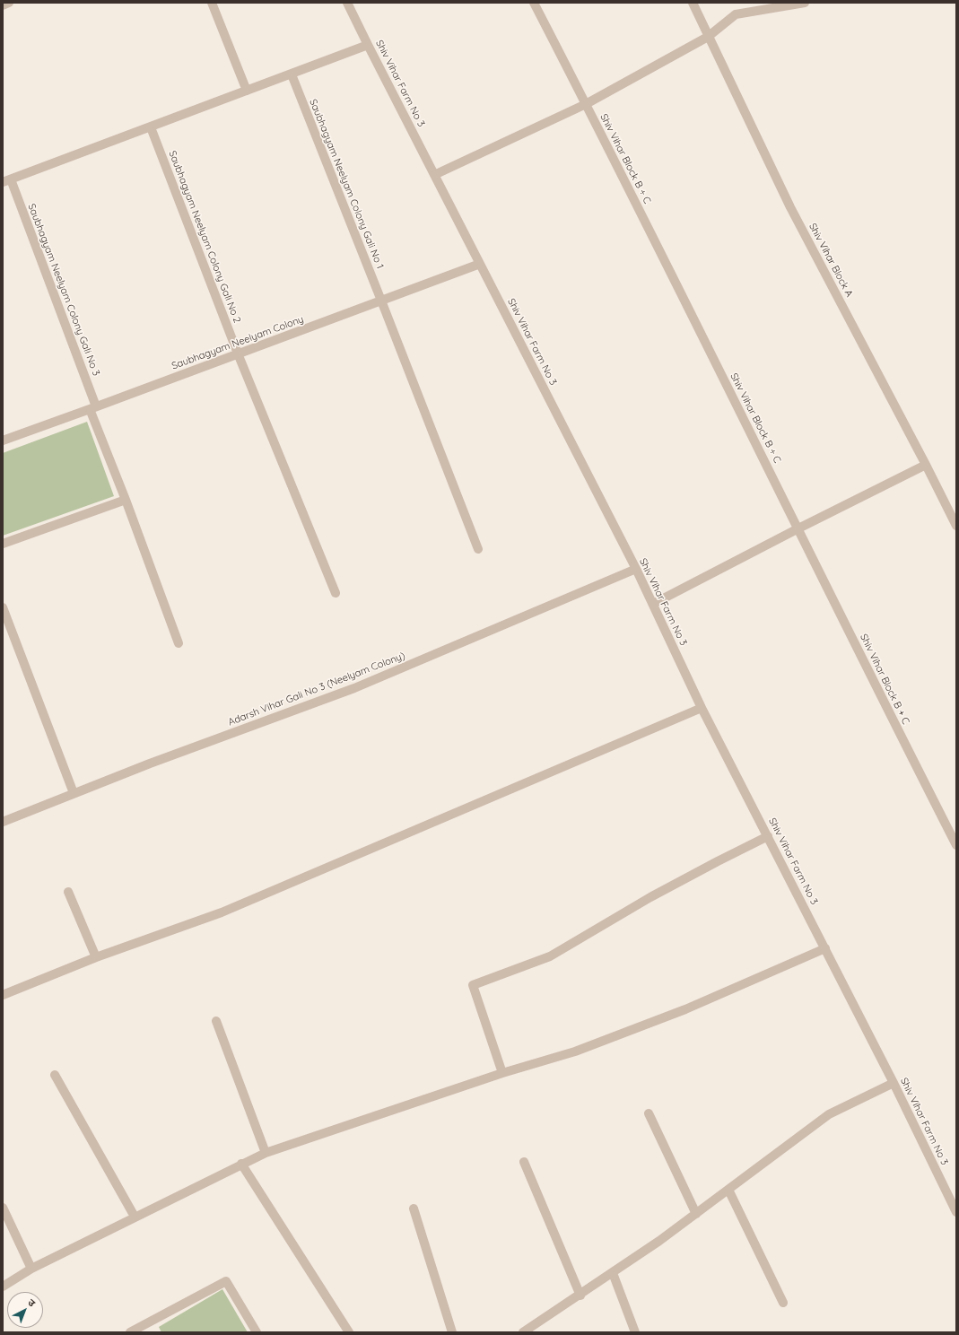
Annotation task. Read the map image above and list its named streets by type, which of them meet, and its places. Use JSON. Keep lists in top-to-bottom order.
{
  "streets": {
    "street": [
      "Shiv Vihar Farm No 3",
      "Shiv Vihar Block B + C",
      "Saubhagyam Neelyam Colony Gali No 1",
      "Saubhagyam Neelyam Colony Gali No 2",
      "Shiv Vihar Block A",
      "Saubhagyam Neelyam Colony Gali No 3",
      "Saubhagyam Neelyam Colony",
      "Adarsh Vihar Gali No 3 (Neelyam Colony)"
    ]
  },
  "crossings": [
    ["Shiv Vihar Farm No 3", "Saubhagyam Neelyam Colony"],
    ["Shiv Vihar Farm No 3", "Adarsh Vihar Gali No 3 (Neelyam Colony)"],
    ["Saubhagyam Neelyam Colony Gali No 1", "Saubhagyam Neelyam Colony"],
    ["Saubhagyam Neelyam Colony Gali No 2", "Saubhagyam Neelyam Colony"],
    ["Saubhagyam Neelyam Colony Gali No 3", "Saubhagyam Neelyam Colony"]
  ],
  "north": "top right"
}
